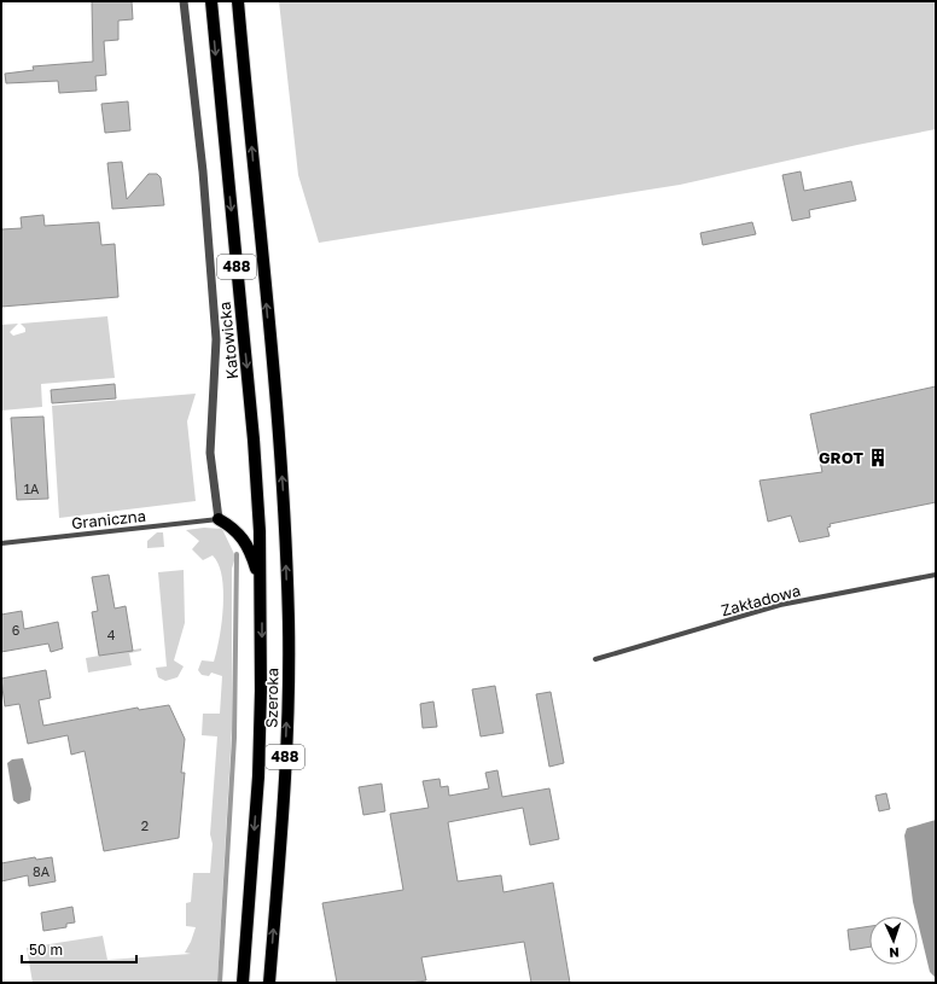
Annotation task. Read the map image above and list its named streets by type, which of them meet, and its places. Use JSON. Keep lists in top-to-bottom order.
{
  "streets": {
    "main road": ["488", "Katowicka", "Szeroka"],
    "street": ["Graniczna", "Zakładowa"]
  },
  "crossings": [
    ["Katowicka", "Szeroka"]
  ],
  "one_way": ["Katowicka"],
  "places": {
    "building": ["GROT"]
  },
  "house_numbers": [
    "1A",
    "6",
    "4",
    "2",
    "8A"
  ],
  "scale_bar": "50 m",
  "north": "bottom"
}
